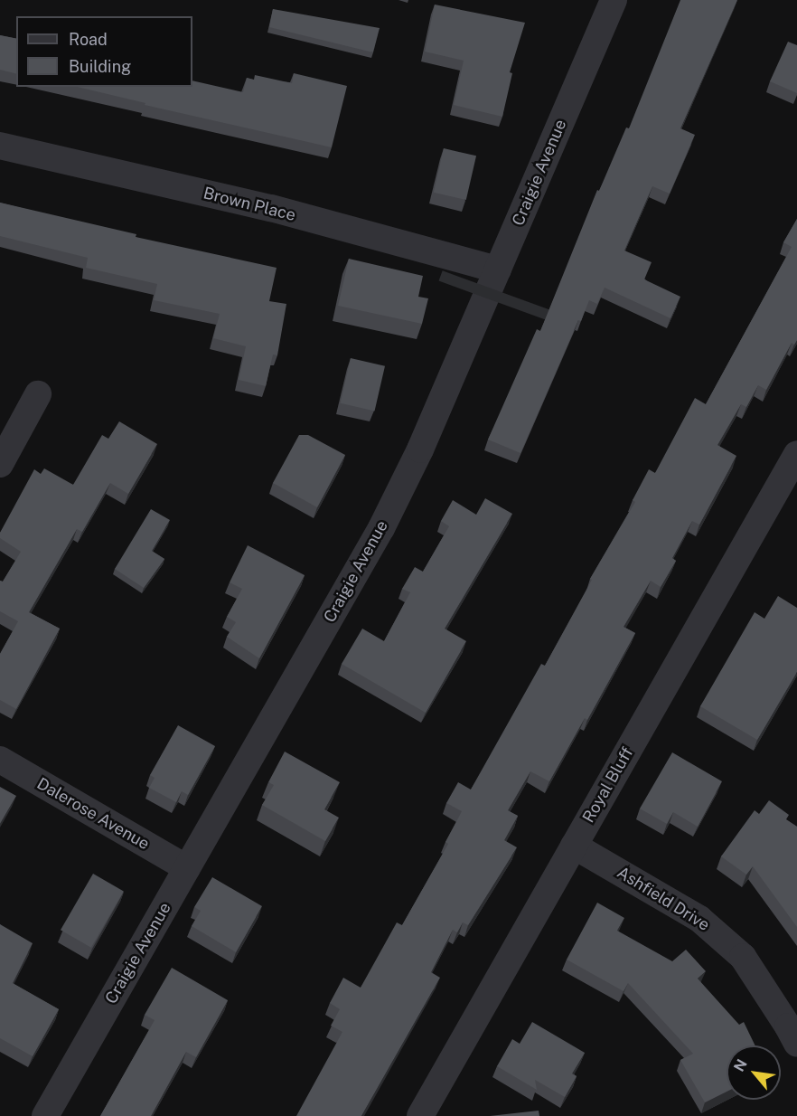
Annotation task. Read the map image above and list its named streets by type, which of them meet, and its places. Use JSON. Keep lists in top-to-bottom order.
{
  "streets": {
    "street": [
      "Craigie Avenue",
      "Brown Place",
      "Royal Bluff",
      "Dalerose Avenue",
      "Ashfield Drive"
    ]
  },
  "crossings": [
    ["Craigie Avenue", "Brown Place"],
    ["Craigie Avenue", "Dalerose Avenue"],
    ["Royal Bluff", "Ashfield Drive"]
  ],
  "legend": ["Road", "Building"],
  "north": "top left"
}
